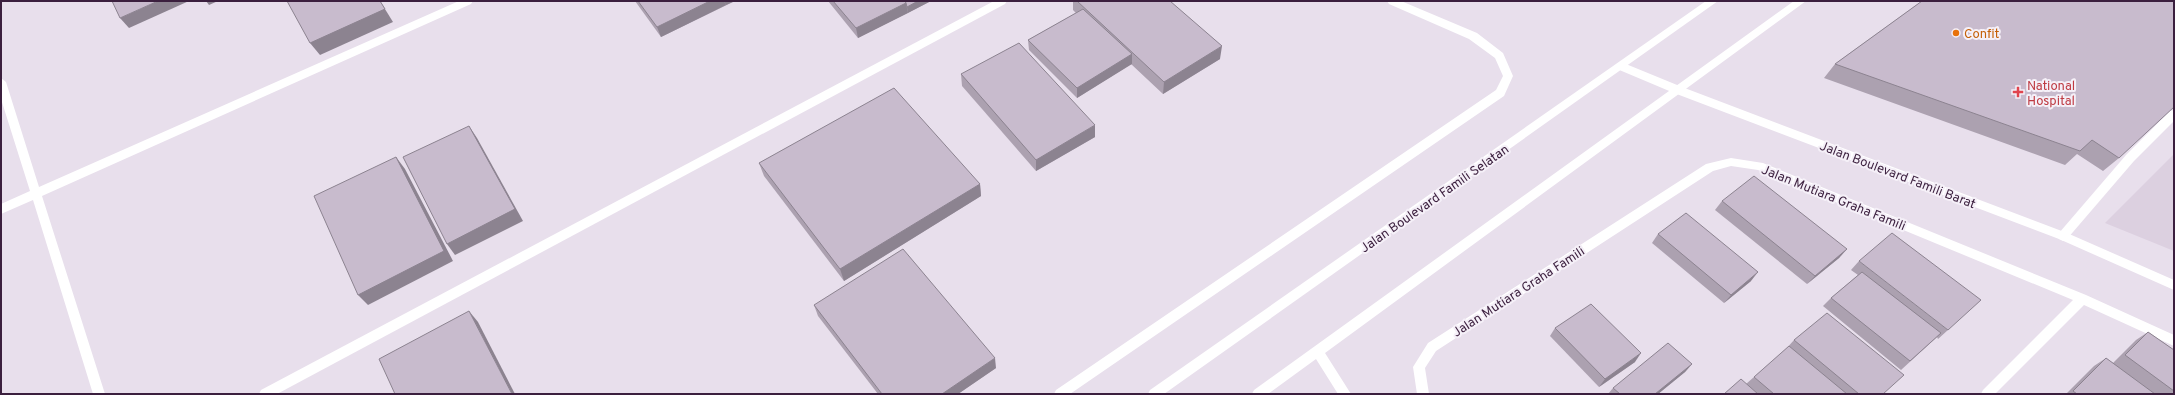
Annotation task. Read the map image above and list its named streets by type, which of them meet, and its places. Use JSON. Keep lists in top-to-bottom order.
{
  "streets": {
    "street": ["Jalan Boulevard Famili Barat", "Jalan Mutiara Graha Famili", "Jalan Boulevard Famili Selatan"]
  },
  "crossings": [
    ["Jalan Boulevard Famili Barat", "Jalan Boulevard Famili Selatan"]
  ],
  "places": {
    "other": ["Confit"],
    "health": ["National Hospital"]
  }
}
